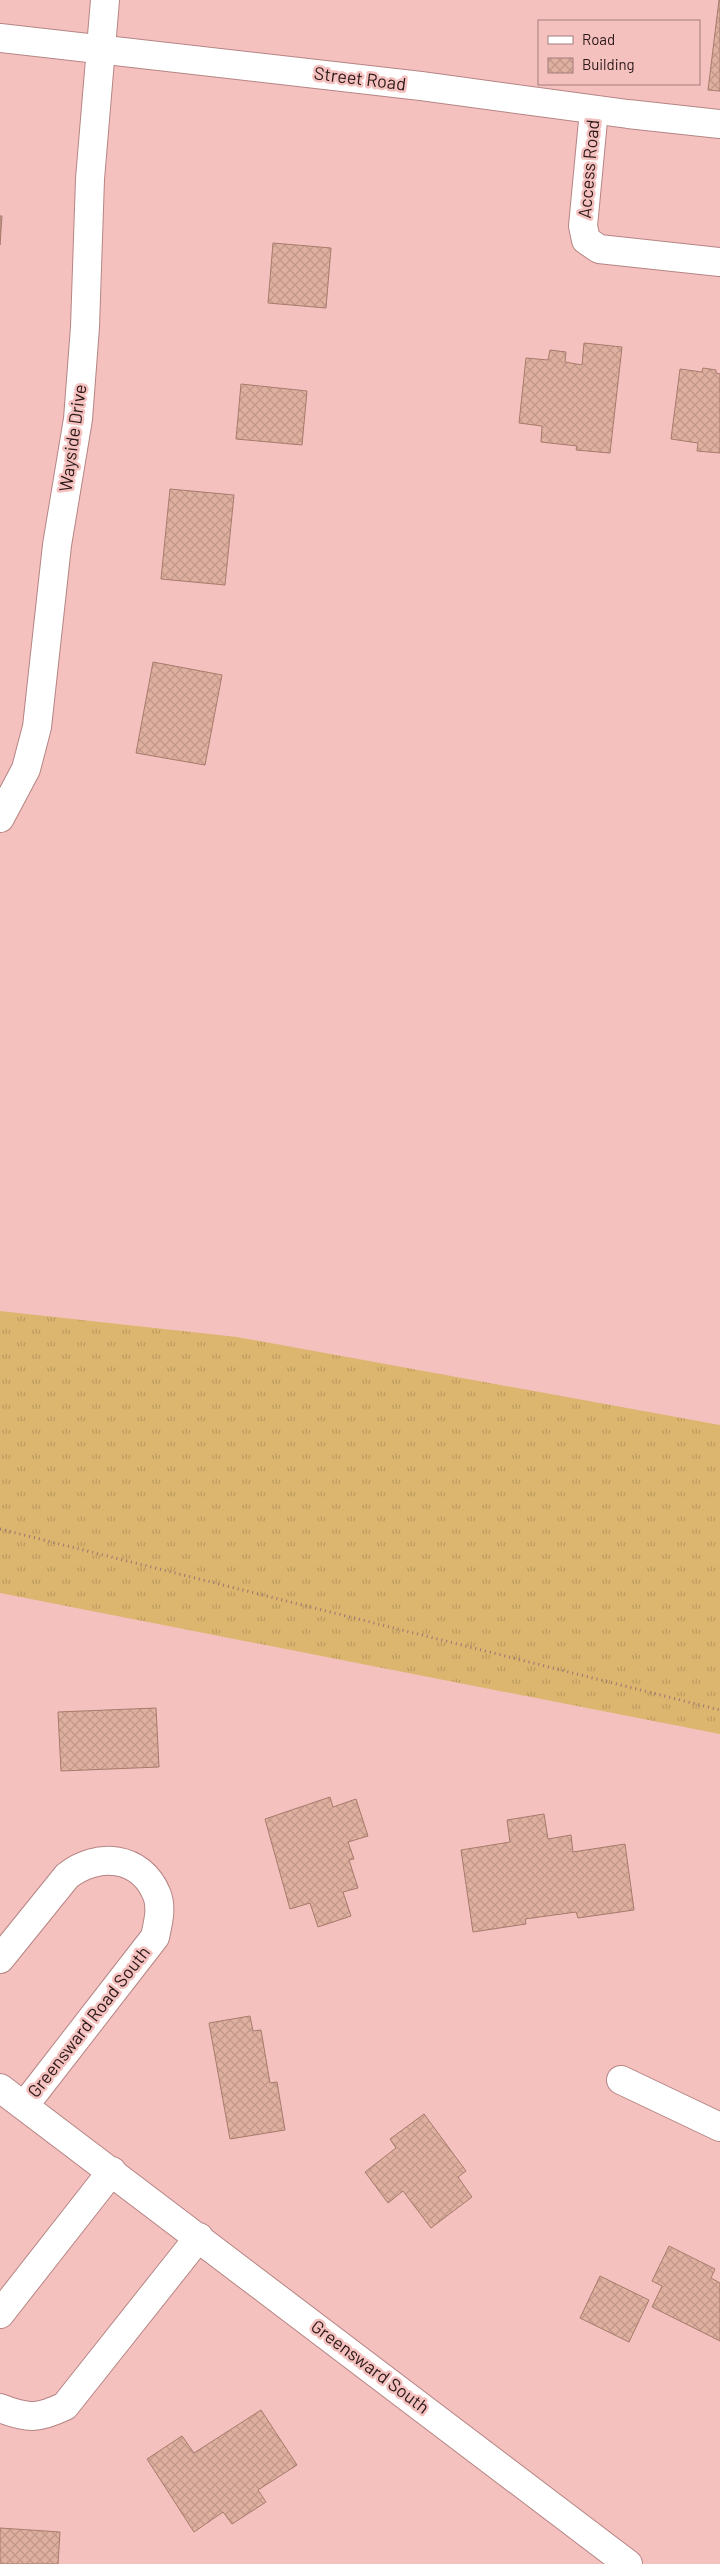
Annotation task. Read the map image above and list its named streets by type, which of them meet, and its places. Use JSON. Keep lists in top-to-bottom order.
{
  "streets": {
    "street": [
      "Street Road",
      "Access Road",
      "Wayside Drive",
      "Greensward Road South",
      "Greensward South"
    ]
  },
  "crossings": [
    ["Street Road", "Access Road"],
    ["Street Road", "Wayside Drive"],
    ["Greensward Road South", "Greensward South"]
  ],
  "legend": ["Road", "Building"]
}
